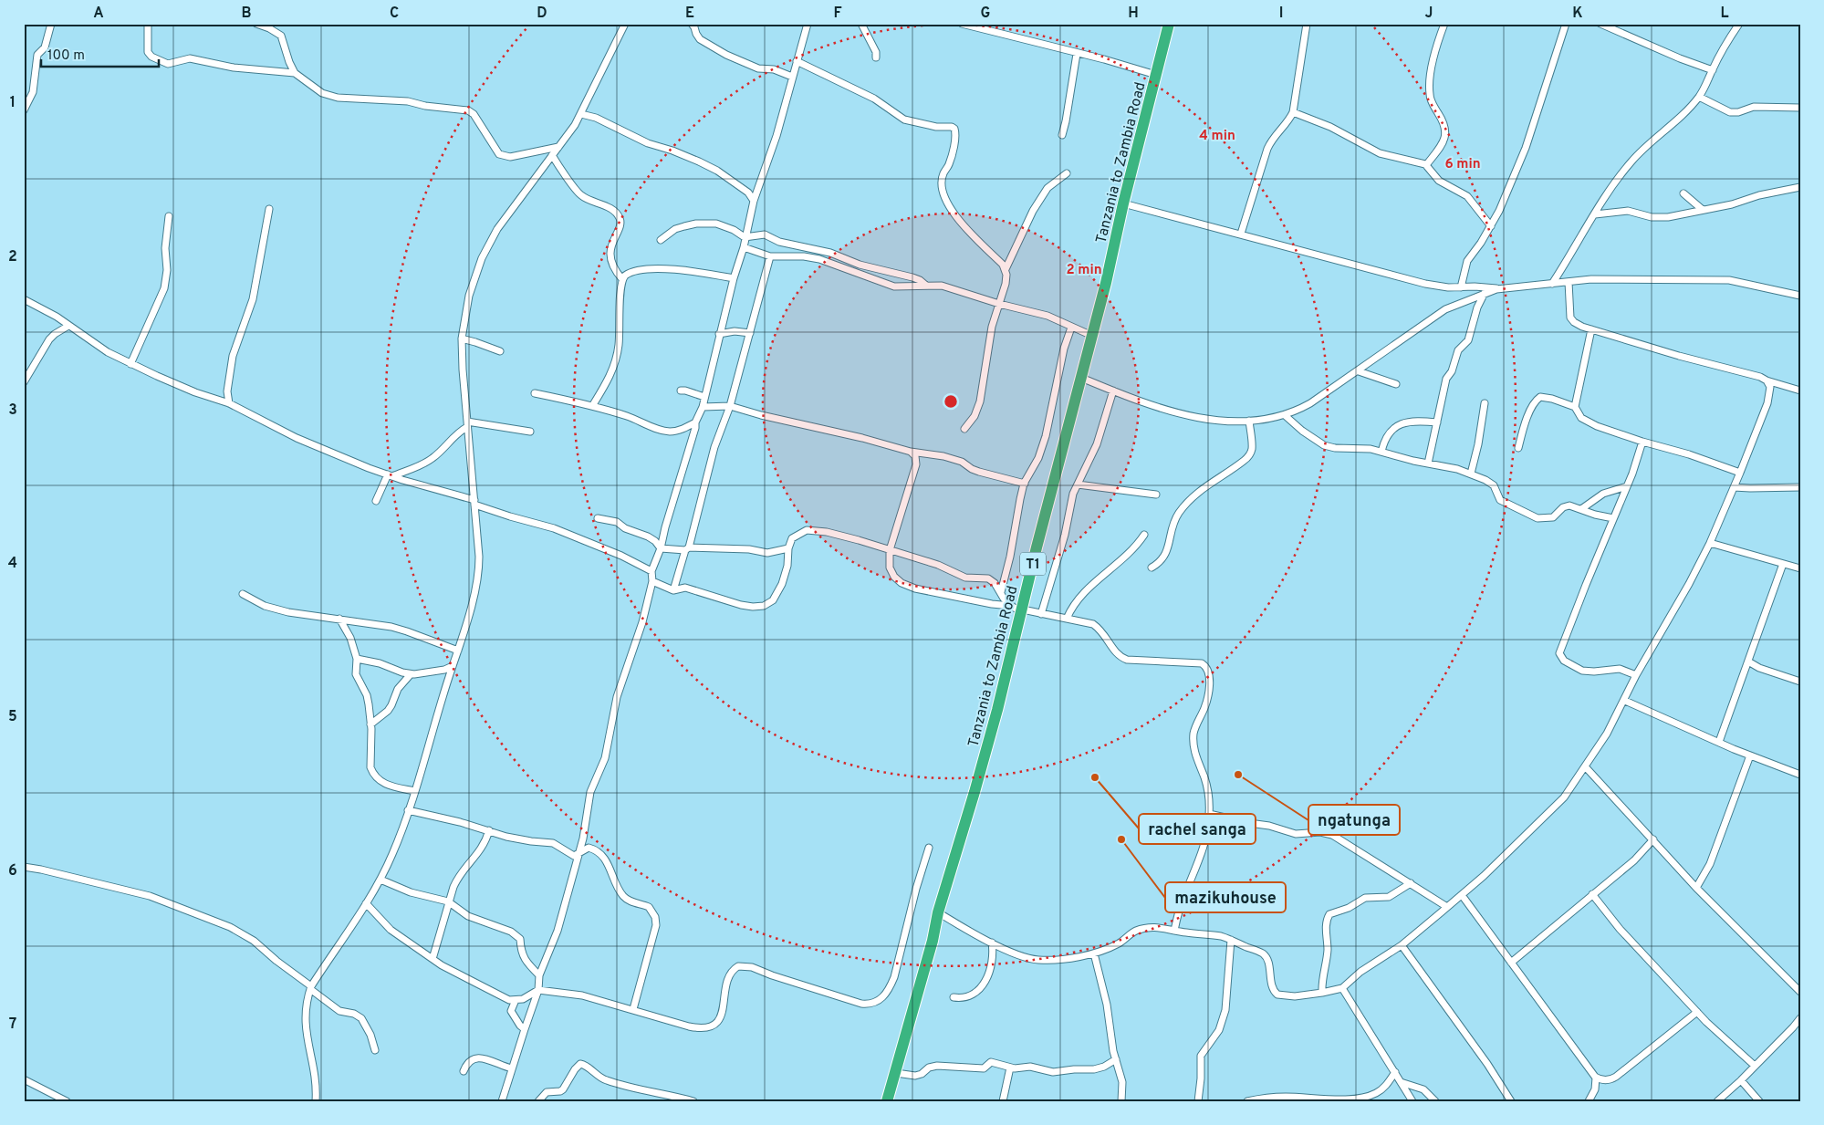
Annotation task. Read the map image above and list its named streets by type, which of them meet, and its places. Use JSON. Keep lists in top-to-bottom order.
{
  "streets": {
    "highway": ["Tanzania to Zambia Road", "T1"]
  },
  "places": ["ngatunga", "rachel sanga", "mazikuhouse"],
  "scale_bar": "100 m",
  "grid": {
    "columns": [
      "A",
      "B",
      "C",
      "D",
      "E",
      "F",
      "G",
      "H",
      "I",
      "J",
      "K",
      "L"
    ],
    "rows": [
      "1",
      "2",
      "3",
      "4",
      "5",
      "6",
      "7"
    ]
  },
  "rings": ["4 min", "6 min", "2 min"]
}
